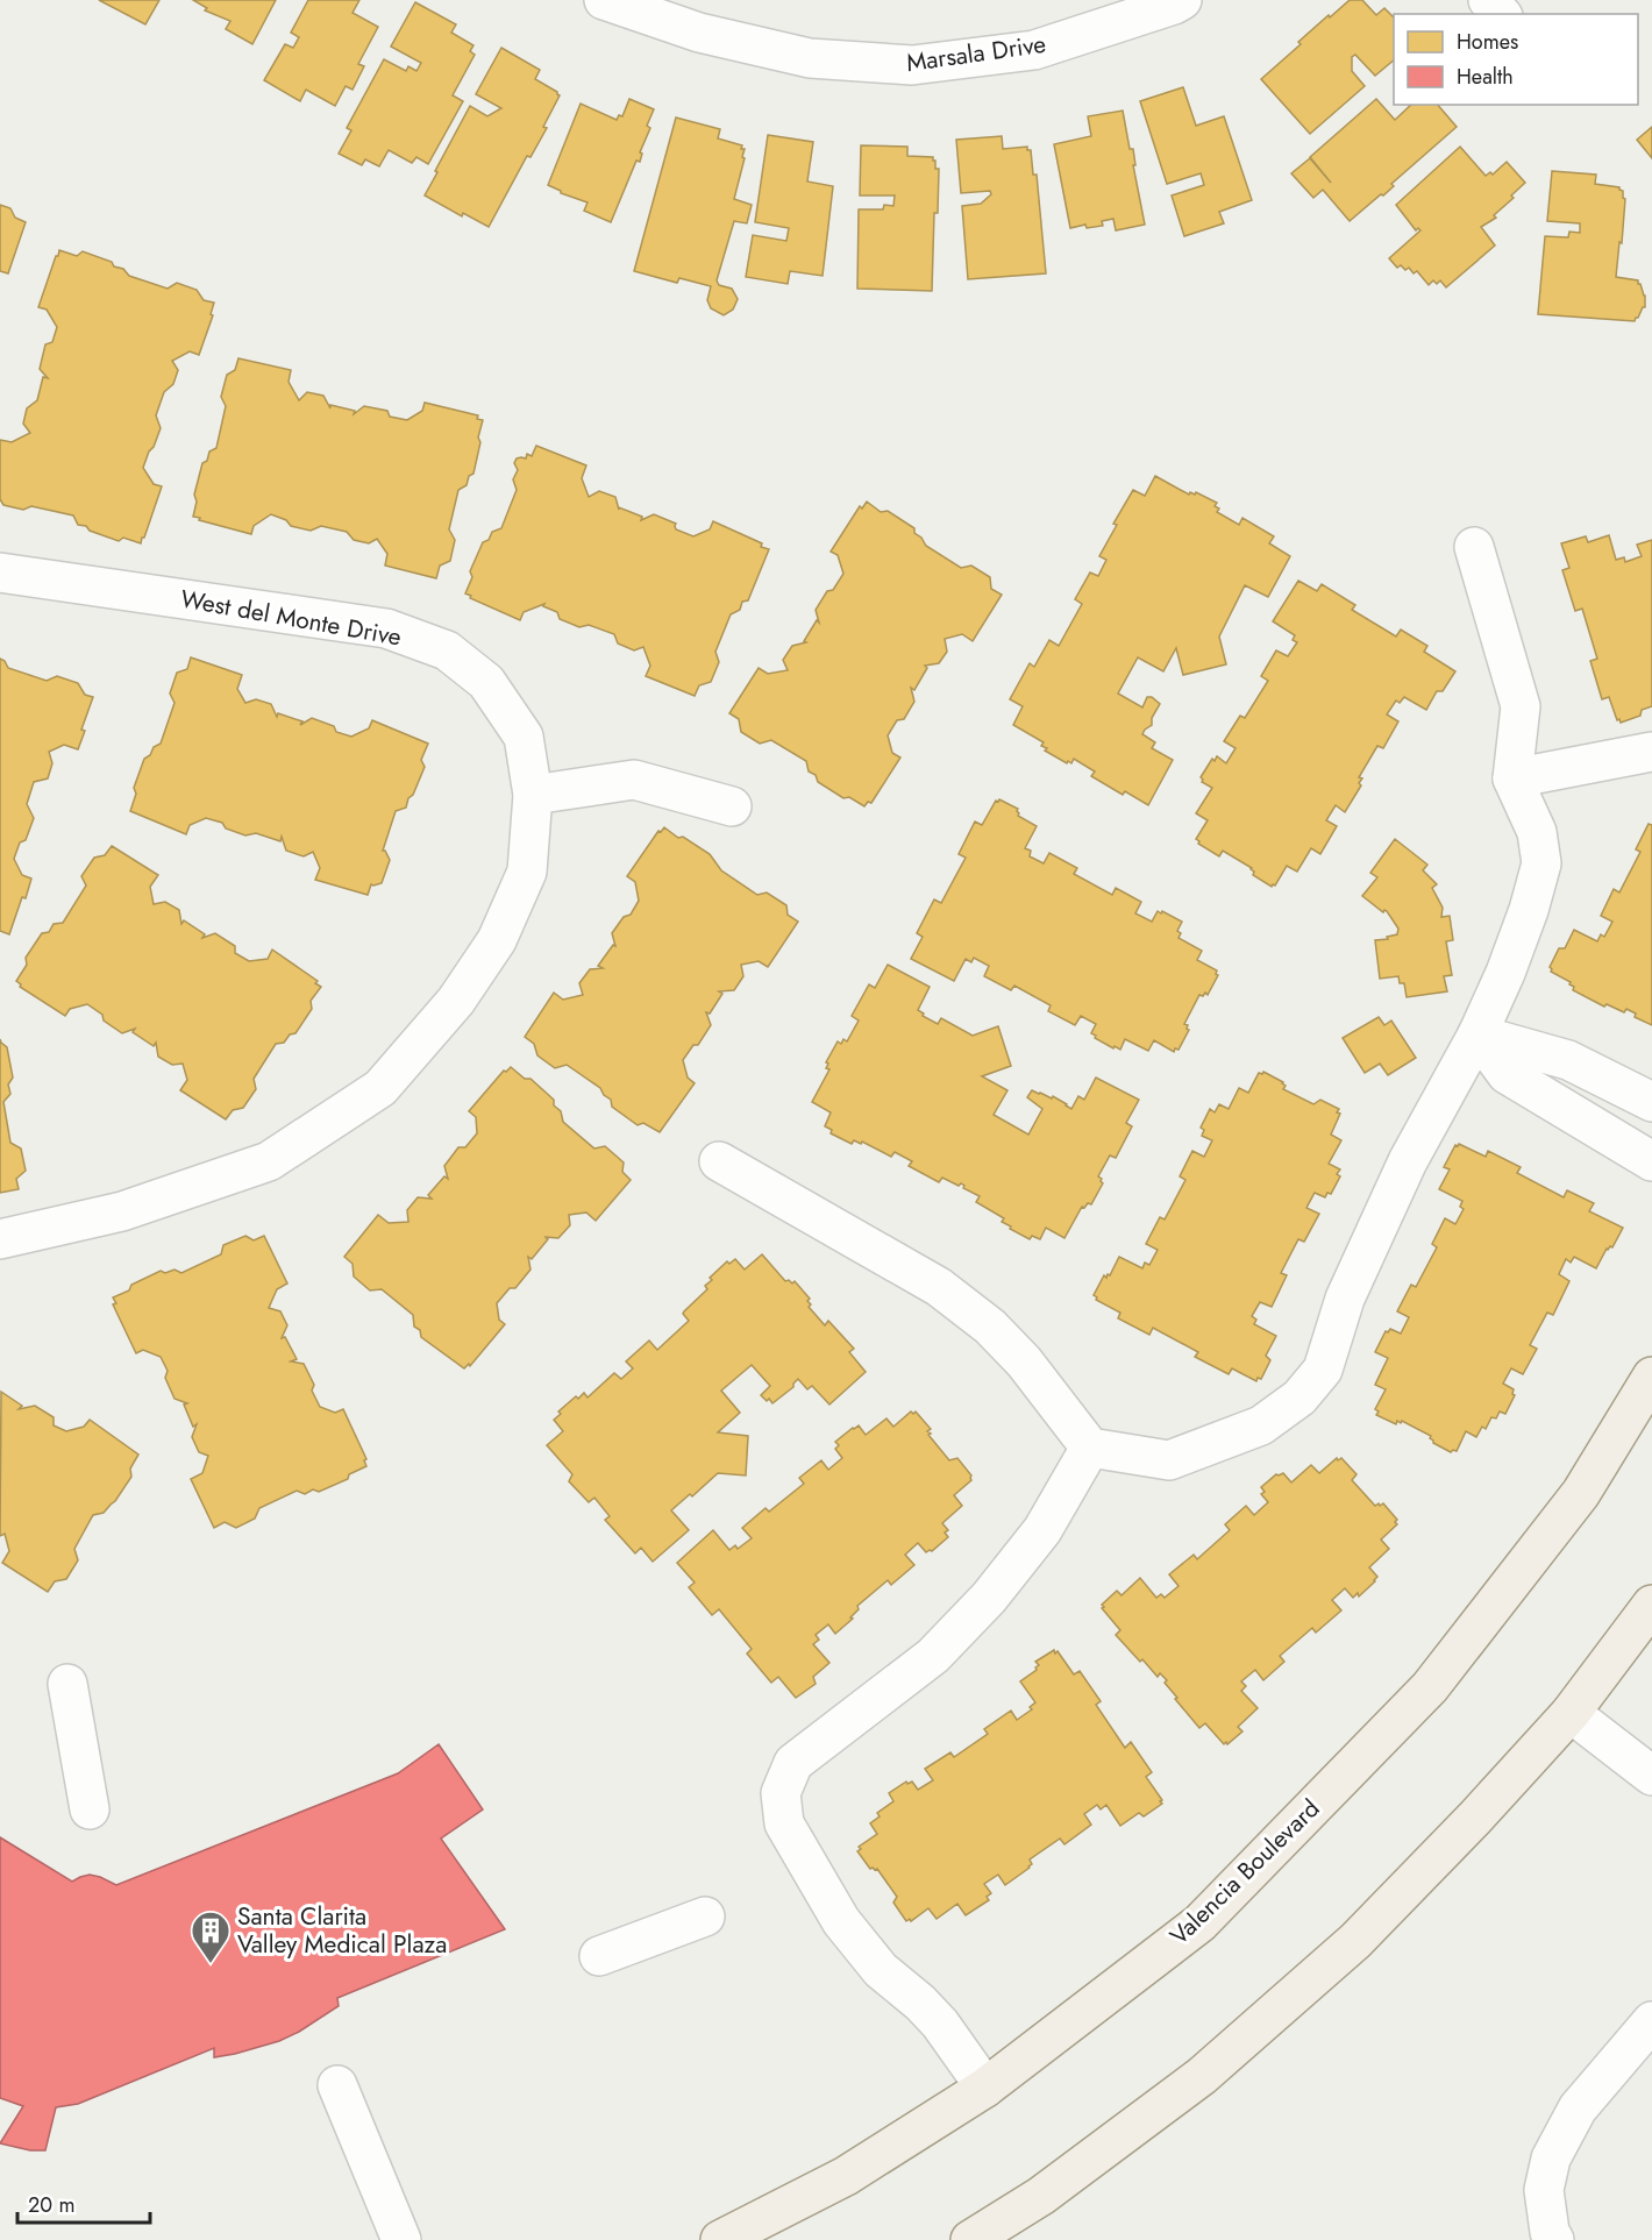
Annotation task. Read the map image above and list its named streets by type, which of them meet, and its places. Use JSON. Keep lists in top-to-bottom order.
{
  "streets": {
    "main road": ["Valencia Boulevard"],
    "street": ["Marsala Drive", "West del Monte Drive"]
  },
  "places": {
    "building": ["Santa Clarita Valley Medical Plaza"]
  },
  "legend": ["Homes", "Health"],
  "scale_bar": "20 m"
}
